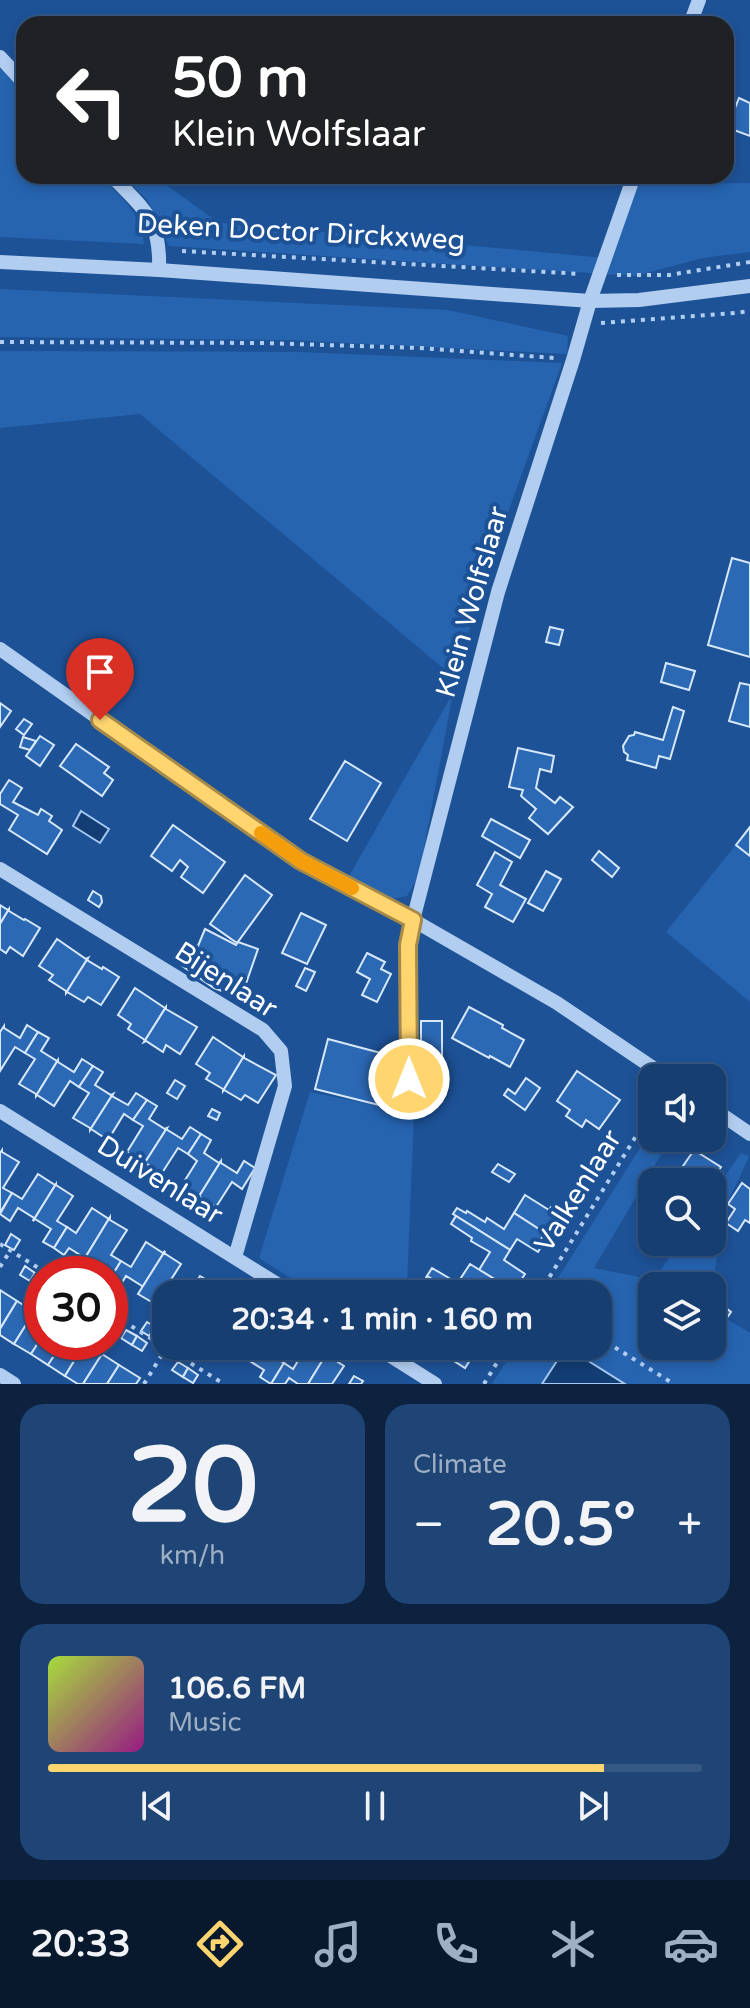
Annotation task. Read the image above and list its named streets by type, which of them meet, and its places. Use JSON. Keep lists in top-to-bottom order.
{
  "streets": {
    "street": [
      "Deken Doctor Dirckxweg",
      "Klein Wolfslaar",
      "Bijenlaar",
      "Duivenlaar"
    ],
    "path": ["Valkenlaar"]
  },
  "crossings": [
    ["Deken Doctor Dirckxweg", "Klein Wolfslaar"],
    ["Bijenlaar", "Duivenlaar"]
  ],
  "page": {
    "turn": ["50 m", "Klein Wolfslaar"],
    "limit": "30",
    "trip": "20:34 · 1 min · 160 m",
    "tile": [
      ["20", "km/h"],
      "Climate"
    ],
    "heat": ["−", "20.5°", "+"],
    "song": ["106.6 FM", "Music"],
    "tabs": "20:33"
  }
}
